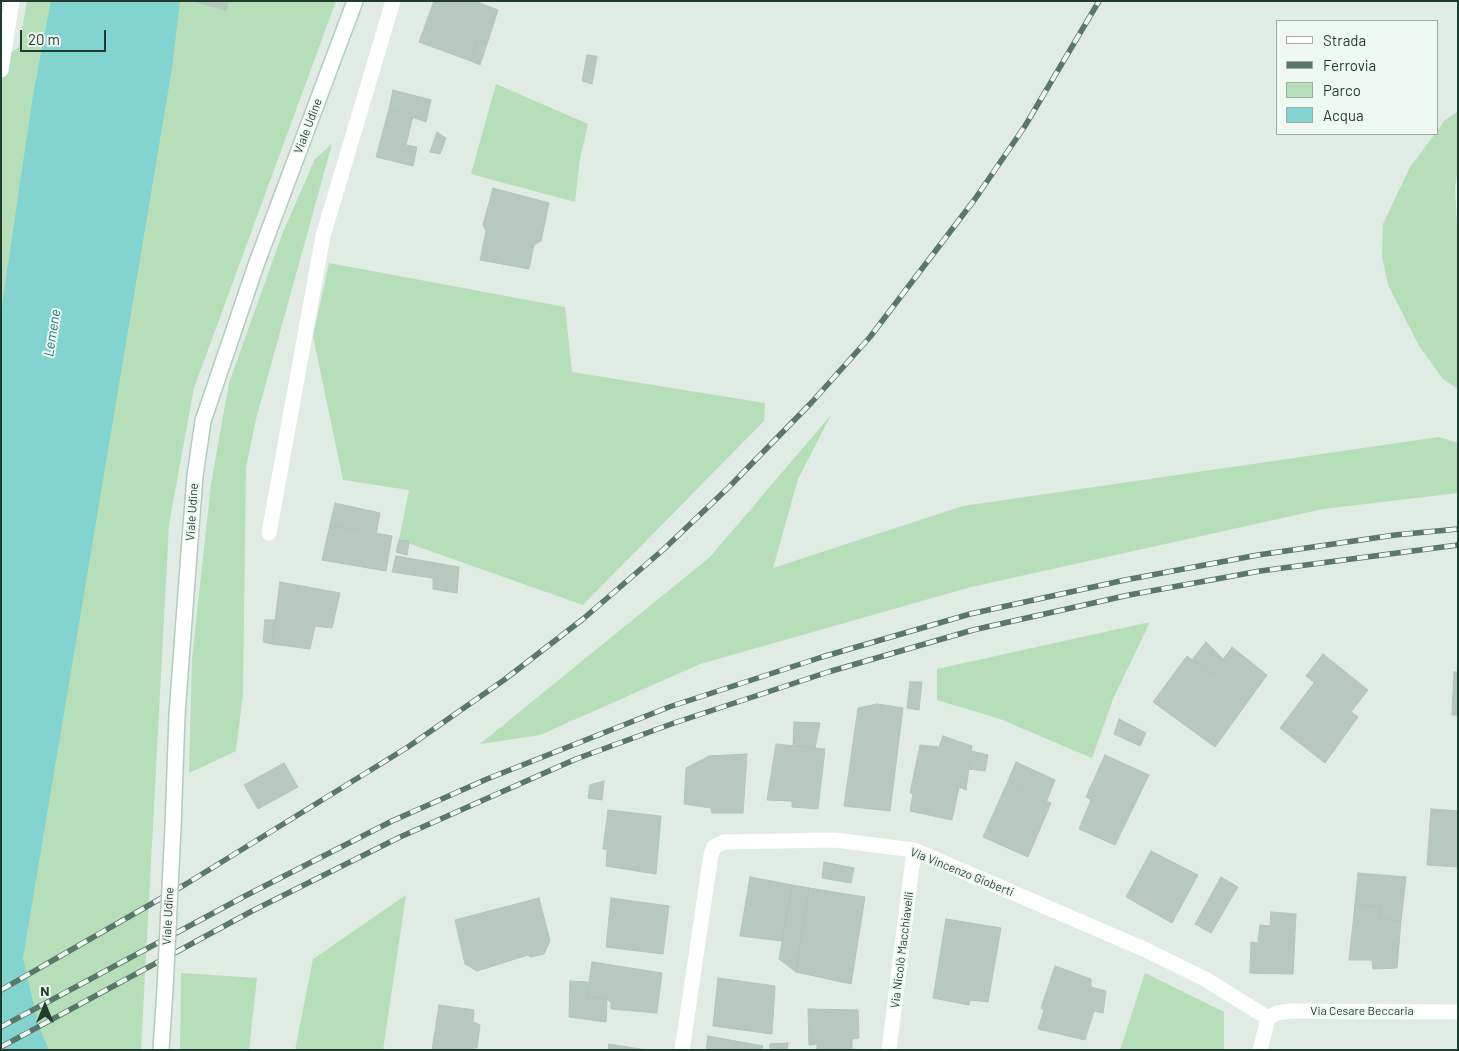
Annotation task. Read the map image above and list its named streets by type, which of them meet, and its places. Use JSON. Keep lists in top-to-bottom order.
{
  "streets": {
    "street": [
      "Viale Udine",
      "Via Vincenzo Gioberti",
      "Via Nicolò Macchiavelli",
      "Via Cesare Beccaria"
    ]
  },
  "crossings": [
    ["Via Vincenzo Gioberti", "Via Nicolò Macchiavelli"],
    ["Via Vincenzo Gioberti", "Via Cesare Beccaria"]
  ],
  "water": ["Lemene"],
  "legend": [
    "Strada",
    "Ferrovia",
    "Parco",
    "Acqua"
  ],
  "scale_bar": "20 m",
  "north": "top"
}
